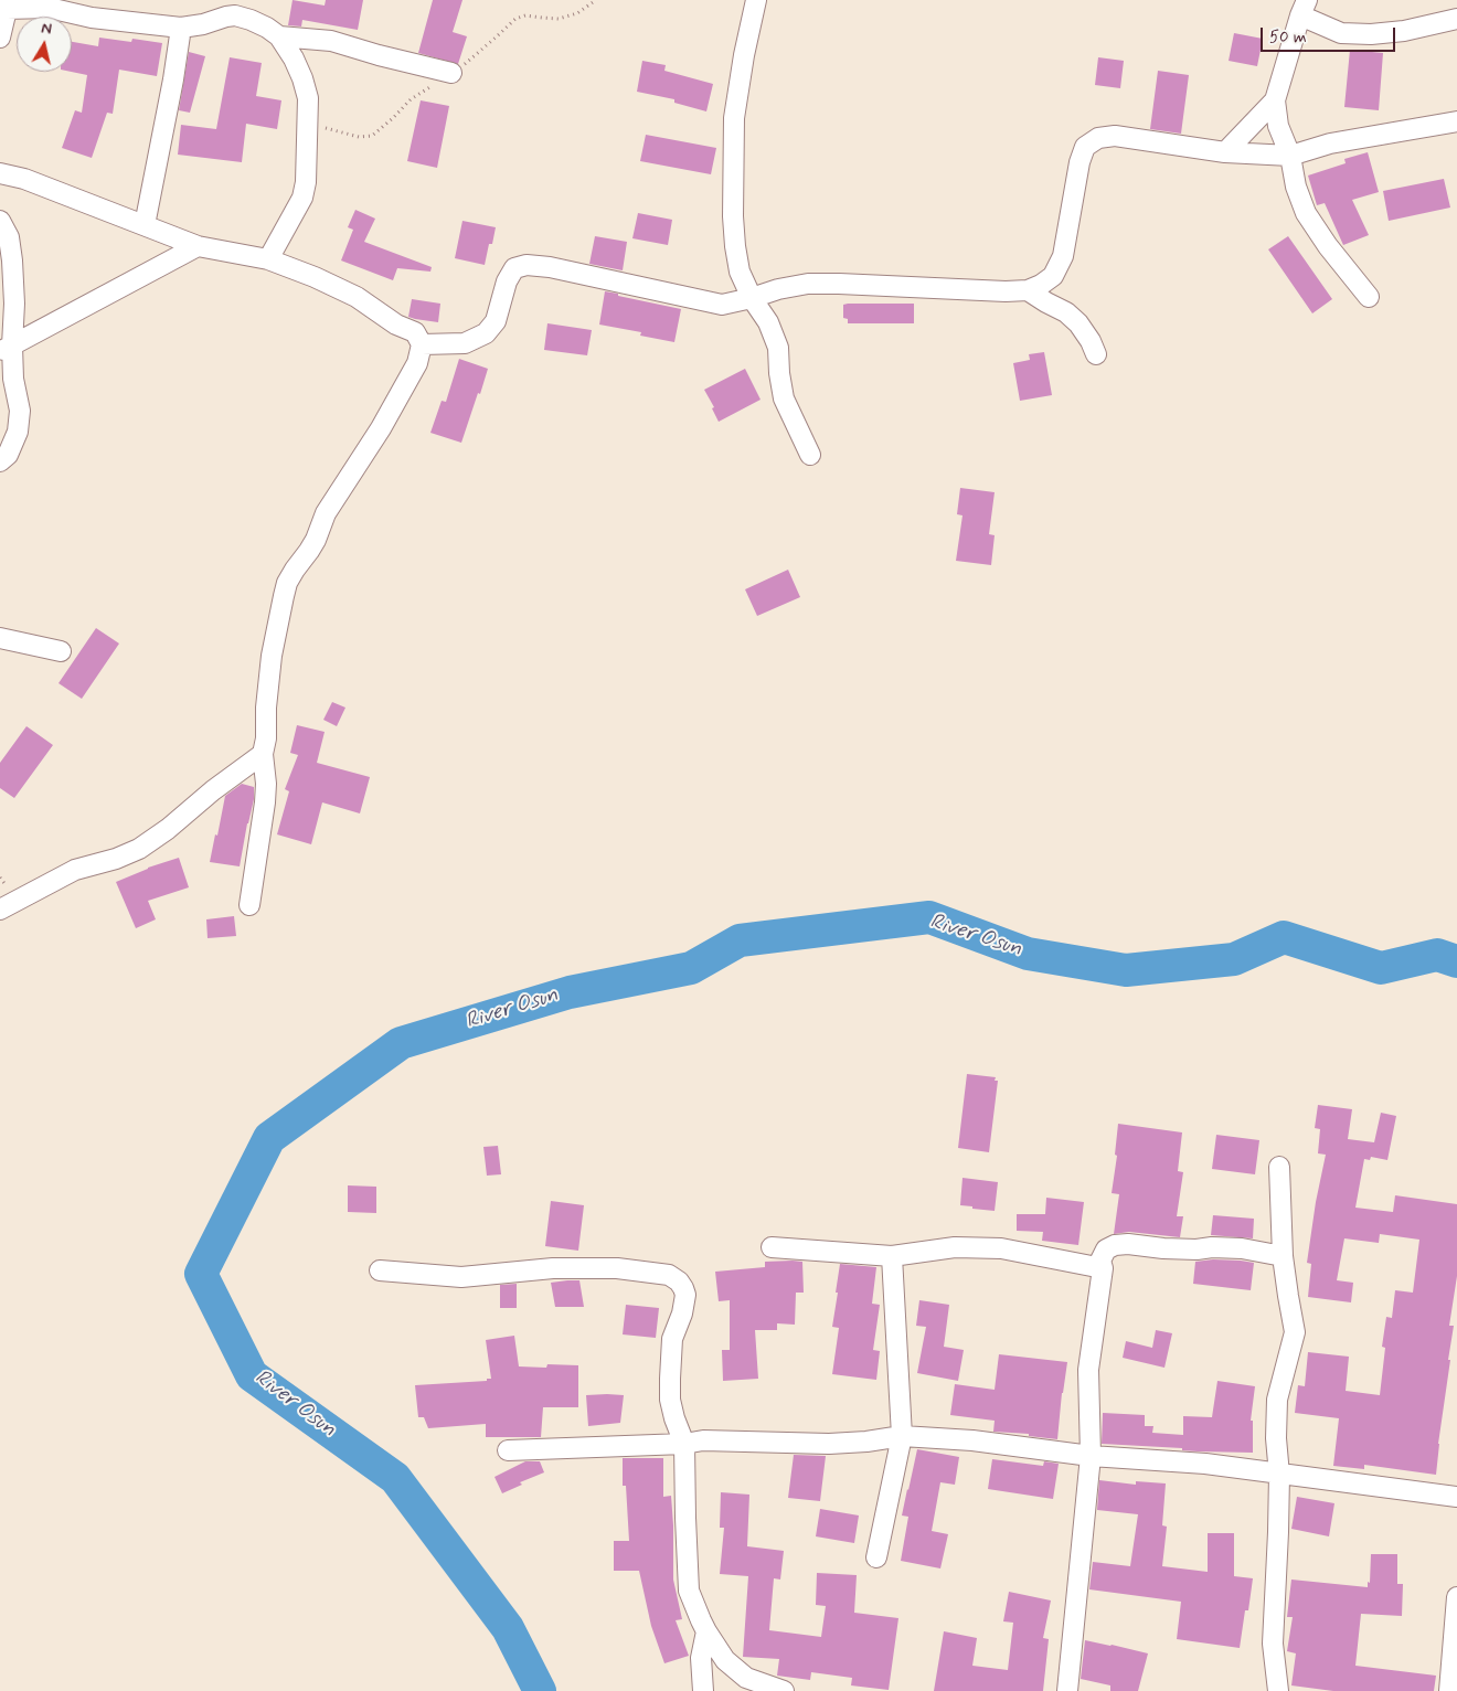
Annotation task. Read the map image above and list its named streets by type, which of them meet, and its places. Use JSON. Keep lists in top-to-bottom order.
{
  "water": ["River Osun"],
  "scale_bar": "50 m",
  "north": "top"
}
